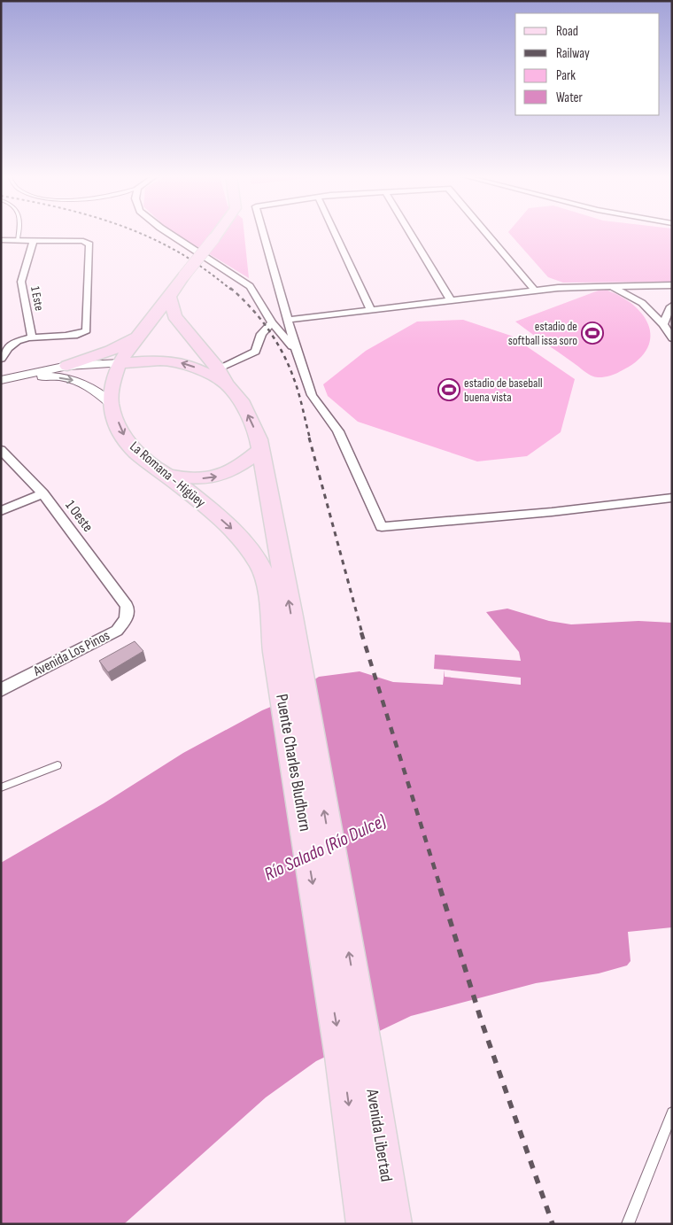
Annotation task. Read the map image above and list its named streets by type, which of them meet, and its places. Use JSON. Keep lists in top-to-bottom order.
{
  "streets": {
    "main road": ["La Romana - Higüey", "Puente Charles Bludhorn", "Avenida Libertad"],
    "street": ["1 Este", "1 Oeste", "Avenida Los Pinos"]
  },
  "crossings": [
    ["La Romana - Higüey", "Puente Charles Bludhorn"],
    ["1 Oeste", "Avenida Los Pinos"],
    ["Puente Charles Bludhorn", "Avenida Libertad"]
  ],
  "one_way": ["La Romana - Higüey"],
  "water": ["Río Salado (Río Dulce)"],
  "places": {
    "sports": ["estadio de softball issa soro", "estadio de baseball buena vista"]
  },
  "legend": [
    "Road",
    "Railway",
    "Park",
    "Water"
  ]
}
